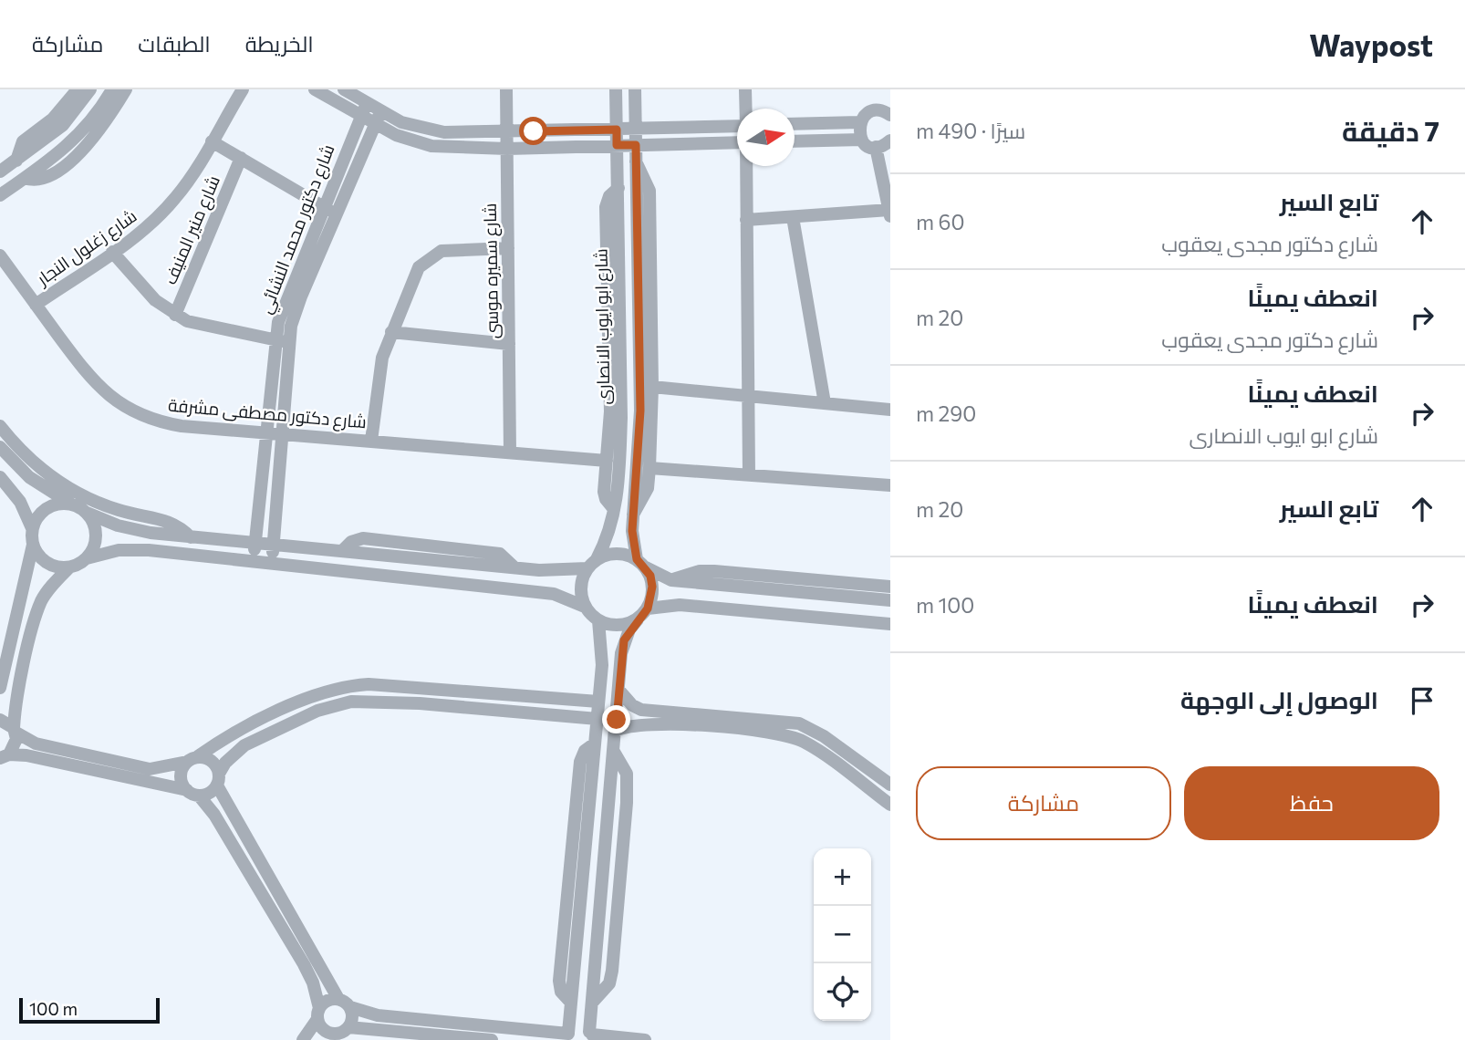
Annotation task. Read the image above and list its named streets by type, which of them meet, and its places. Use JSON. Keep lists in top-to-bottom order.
{
  "streets": {
    "street": [
      "شارع دكتور محمد النشائي",
      "شارع منير المنيف",
      "شارع زغلول النجار",
      "شارع سميره موسى",
      "شارع ابو ايوب الانصارى",
      "شارع دكتور مصطفى مشرفة"
    ]
  },
  "crossings": [
    ["شارع دكتور محمد النشائي", "شارع دكتور مصطفى مشرفة"],
    ["شارع زغلول النجار", "شارع دكتور مصطفى مشرفة"],
    ["شارع سميره موسى", "شارع دكتور مصطفى مشرفة"]
  ],
  "scale_bar": "100 m",
  "north": "right",
  "page": {
    "header": "Waypost",
    "nav": ["الخريطة", "الطبقات", "مشاركة"],
    "heading": ["7 دقيقة", "سيرًا · 490 m"],
    "list": [
      ["تابع السير", "شارع دكتور مجدى يعقوب", "60 m"],
      ["انعطف يمينًا", "شارع دكتور مجدى يعقوب", "20 m"],
      ["انعطف يمينًا", "شارع ابو ايوب الانصارى", "290 m"],
      ["تابع السير", "20 m"],
      ["انعطف يمينًا", "100 m"],
      "الوصول إلى الوجهة"
    ],
    "buttons": ["حفظ", "مشاركة"],
    "map_buttons": ["+", "−"],
    "scale": "100 m"
  }
}
